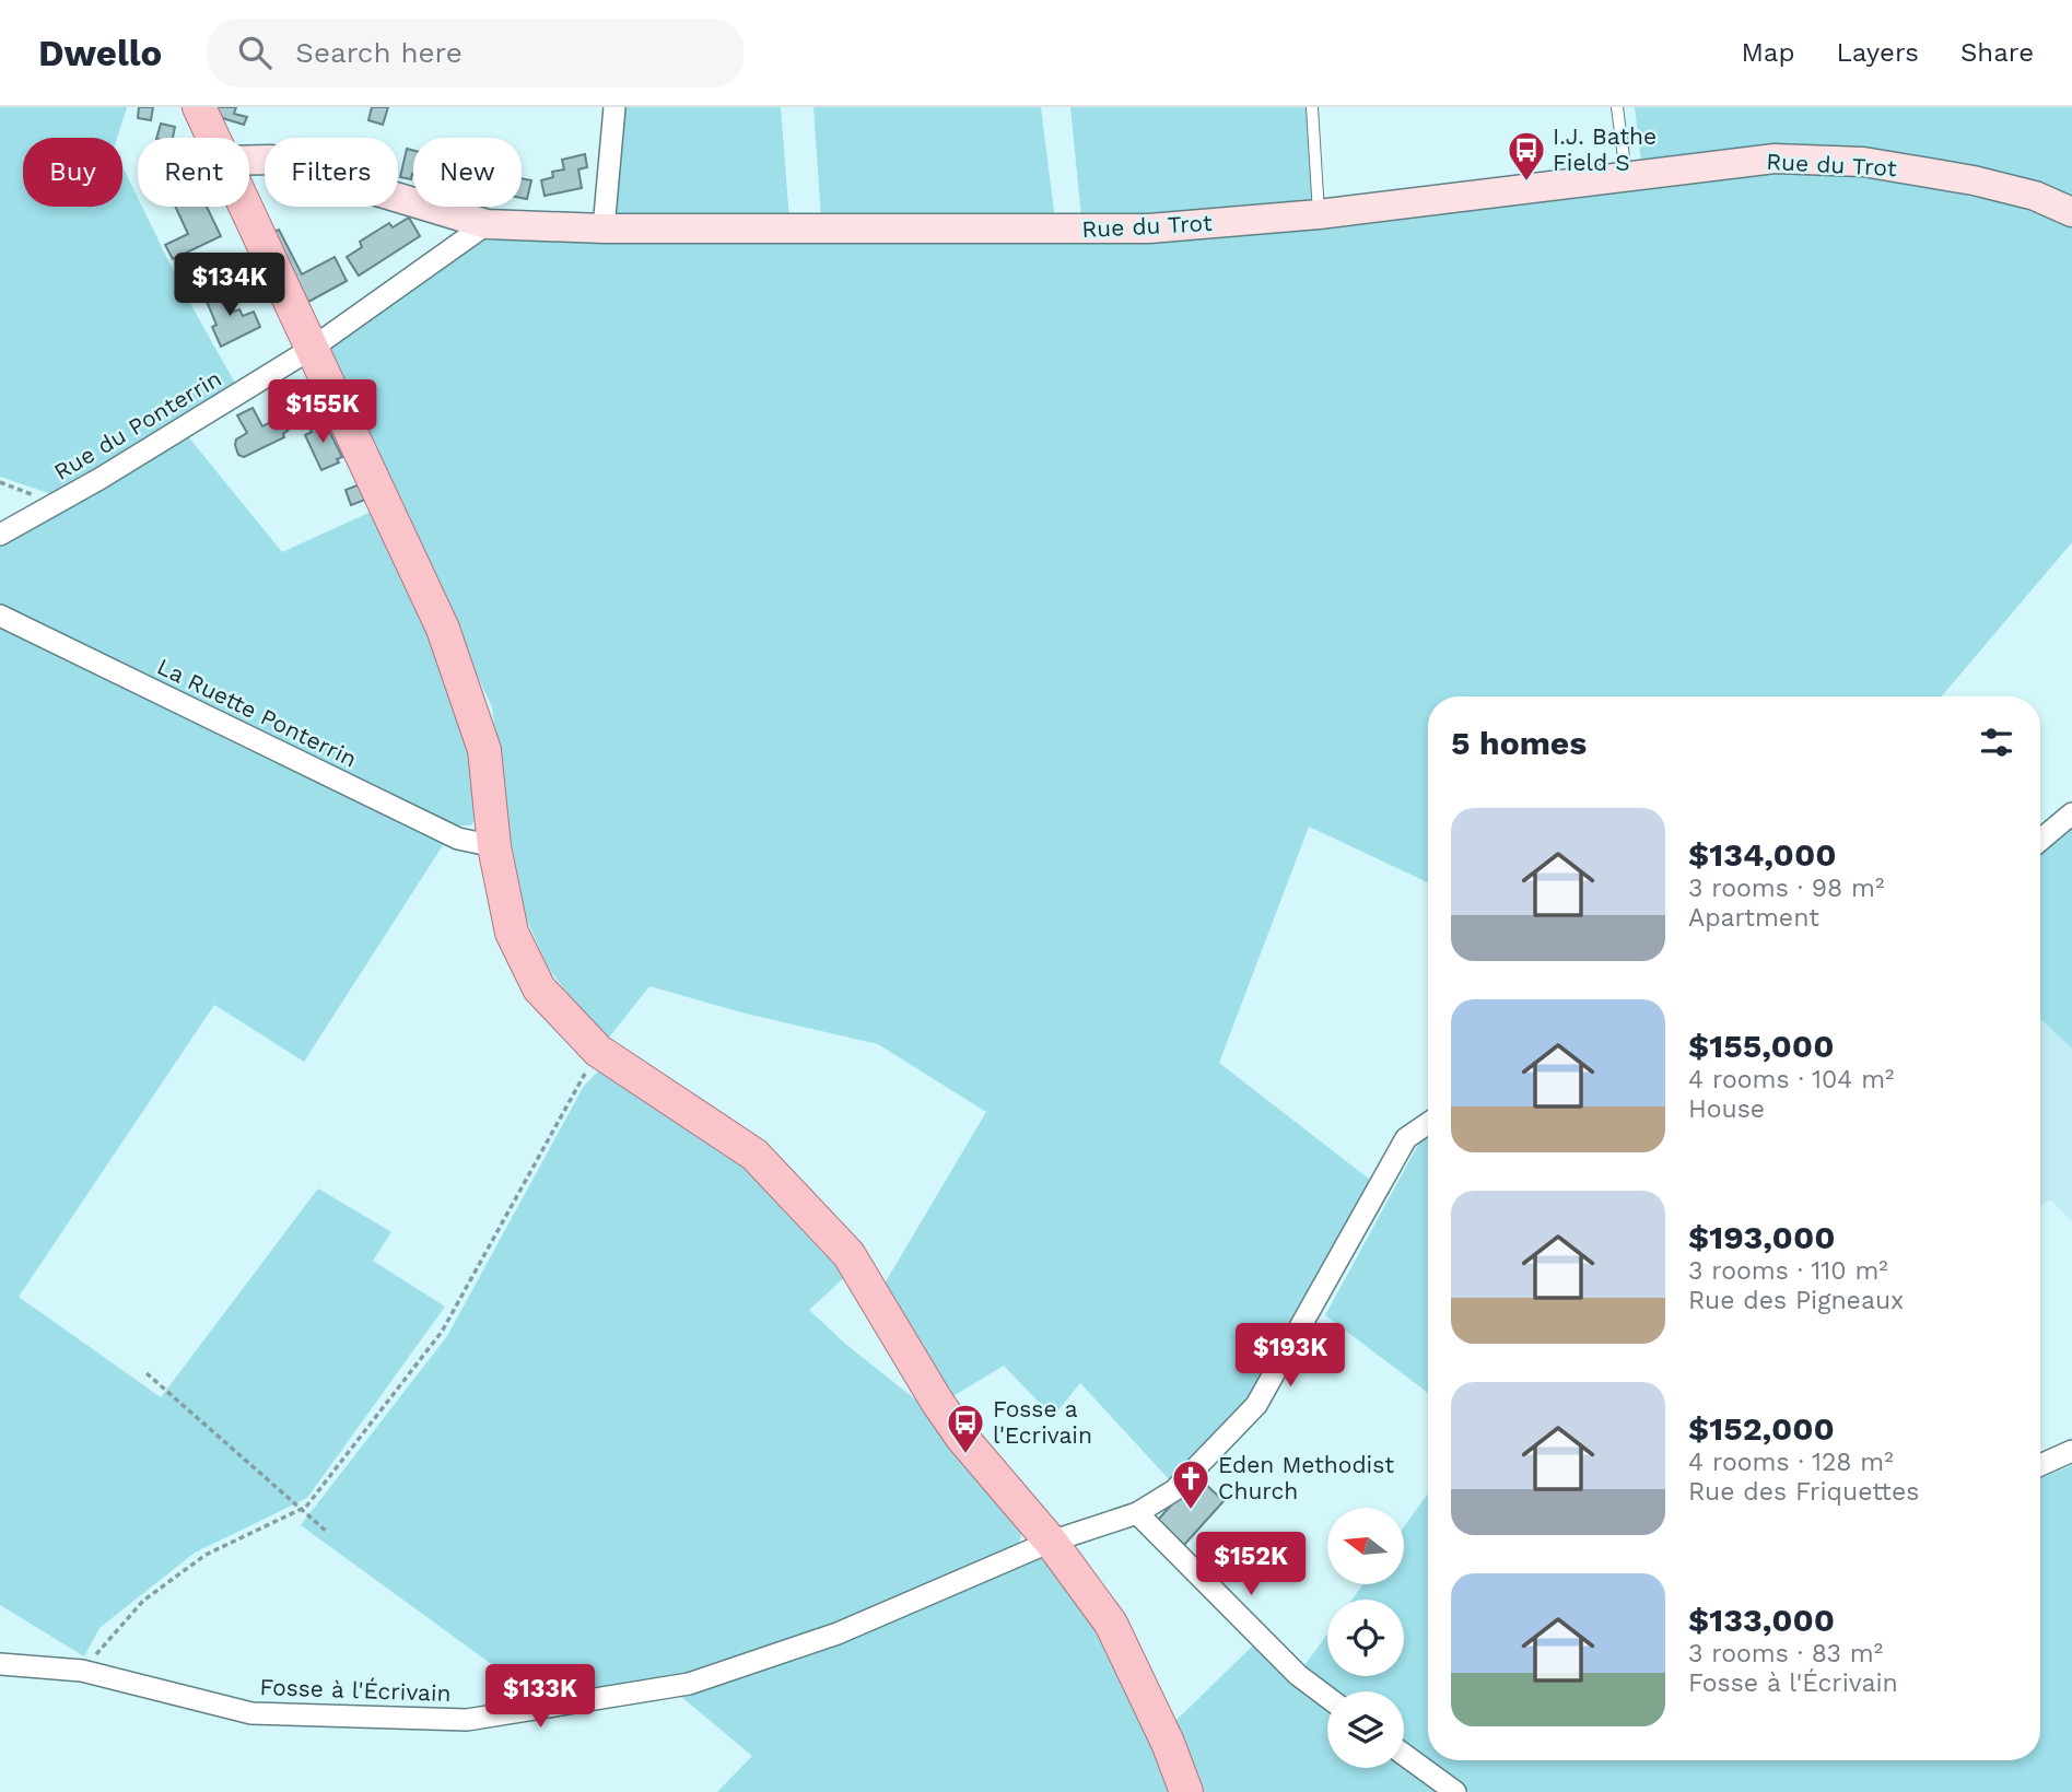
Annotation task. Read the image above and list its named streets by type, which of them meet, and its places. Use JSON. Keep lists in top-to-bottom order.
{
  "streets": {
    "main road": ["Rue du Trot"],
    "street": ["Rue du Ponterrin", "La Ruette Ponterrin", "Fosse à l'Écrivain"]
  },
  "crossings": [
    ["Rue du Trot", "Rue du Ponterrin"]
  ],
  "places": {
    "bus stop": ["I.J. Bathe Field S", "Fosse a l'Ecrivain"],
    "church": ["Eden Methodist Church"]
  },
  "north": "left",
  "page": {
    "header": "Dwello",
    "search": "Search here",
    "nav": ["Map", "Layers", "Share"],
    "chip": [
      "Buy",
      "Rent",
      "Filters",
      "New"
    ],
    "price": [
      "$134K",
      "$155K",
      "$193K",
      "$152K",
      "$133K"
    ],
    "heading": "5 homes",
    "list": [
      {
        "name": "$134,000",
        "note": "3 rooms · 98 m² · Apartment"
      },
      {
        "name": "$155,000",
        "note": "4 rooms · 104 m² · House"
      },
      {
        "name": "$193,000",
        "note": "3 rooms · 110 m² · Rue des Pigneaux"
      },
      {
        "name": "$152,000",
        "note": "4 rooms · 128 m² · Rue des Friquettes"
      },
      {
        "name": "$133,000",
        "note": "3 rooms · 83 m² · Fosse à l'Écrivain"
      }
    ]
  }
}
